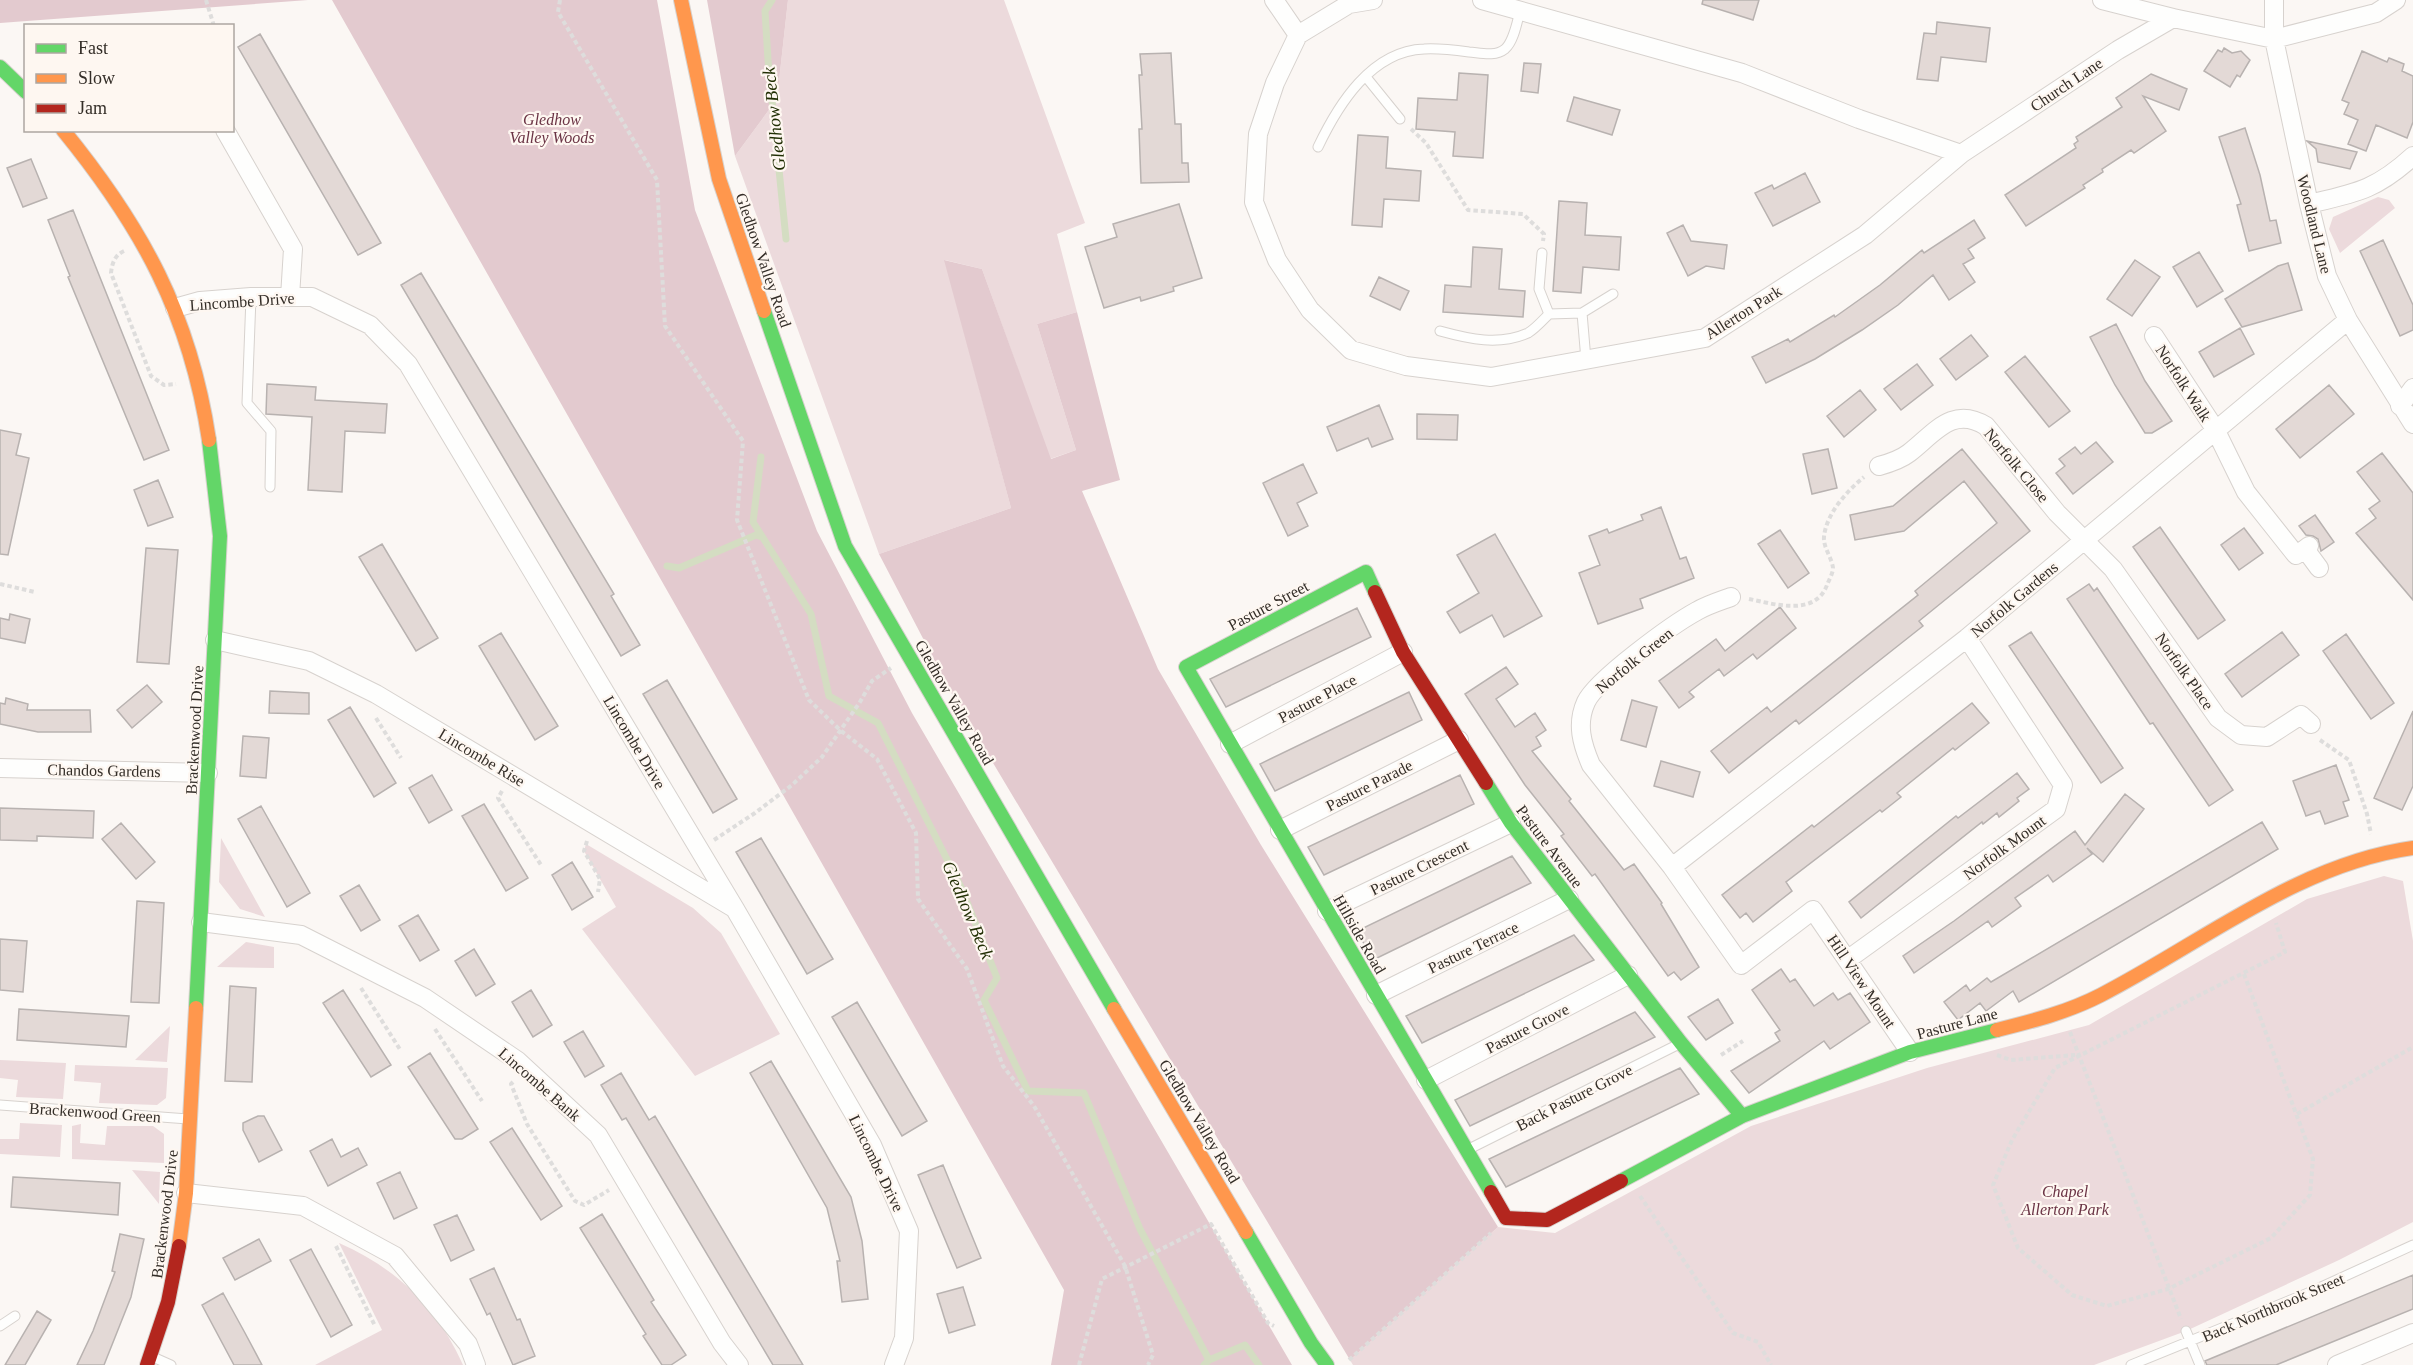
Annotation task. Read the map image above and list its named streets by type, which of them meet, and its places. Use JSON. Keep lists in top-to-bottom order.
{
  "streets": {
    "street": [
      "Church Lane",
      "Woodland Lane",
      "Gledhow Valley Road",
      "Lincombe Drive",
      "Allerton Park",
      "Norfolk Walk",
      "Norfolk Close",
      "Norfolk Gardens",
      "Pasture Street",
      "Norfolk Green",
      "Norfolk Place",
      "Pasture Place",
      "Brackenwood Drive",
      "Lincombe Rise",
      "Chandos Gardens",
      "Pasture Parade",
      "Pasture Avenue",
      "Norfolk Mount",
      "Pasture Crescent",
      "Hillside Road",
      "Pasture Terrace",
      "Hill View Mount",
      "Pasture Lane",
      "Pasture Grove",
      "Lincombe Bank"
    ],
    "lane": ["Back Pasture Grove", "Brackenwood Green", "Back Northbrook Street"]
  },
  "crossings": [
    ["Church Lane", "Allerton Park"],
    ["Woodland Lane", "Norfolk Gardens"],
    ["Lincombe Drive", "Brackenwood Drive"],
    ["Lincombe Drive", "Lincombe Rise"],
    ["Norfolk Walk", "Norfolk Gardens"],
    ["Norfolk Close", "Norfolk Gardens"],
    ["Norfolk Close", "Norfolk Place"],
    ["Norfolk Gardens", "Norfolk Green"],
    ["Norfolk Gardens", "Norfolk Place"],
    ["Norfolk Gardens", "Norfolk Mount"],
    ["Pasture Street", "Pasture Avenue"],
    ["Pasture Street", "Hillside Road"],
    ["Norfolk Green", "Hill View Mount"],
    ["Pasture Place", "Pasture Avenue"],
    ["Pasture Place", "Hillside Road"],
    ["Brackenwood Drive", "Lincombe Rise"],
    ["Brackenwood Drive", "Chandos Gardens"],
    ["Brackenwood Drive", "Lincombe Bank"],
    ["Brackenwood Drive", "Brackenwood Green"],
    ["Pasture Parade", "Pasture Avenue"],
    ["Pasture Parade", "Hillside Road"],
    ["Pasture Avenue", "Pasture Crescent"],
    ["Pasture Avenue", "Pasture Terrace"],
    ["Pasture Avenue", "Pasture Lane"],
    ["Pasture Avenue", "Pasture Grove"],
    ["Pasture Avenue", "Back Pasture Grove"],
    ["Norfolk Mount", "Hill View Mount"],
    ["Pasture Crescent", "Hillside Road"],
    ["Hillside Road", "Pasture Terrace"],
    ["Hillside Road", "Pasture Lane"],
    ["Hillside Road", "Pasture Grove"],
    ["Hillside Road", "Back Pasture Grove"],
    ["Hill View Mount", "Pasture Lane"]
  ],
  "water": ["Gledhow Beck"],
  "parks": ["Gledhow Valley Woods", "Chapel Allerton Park"],
  "legend": ["Fast", "Slow", "Jam"]
}
